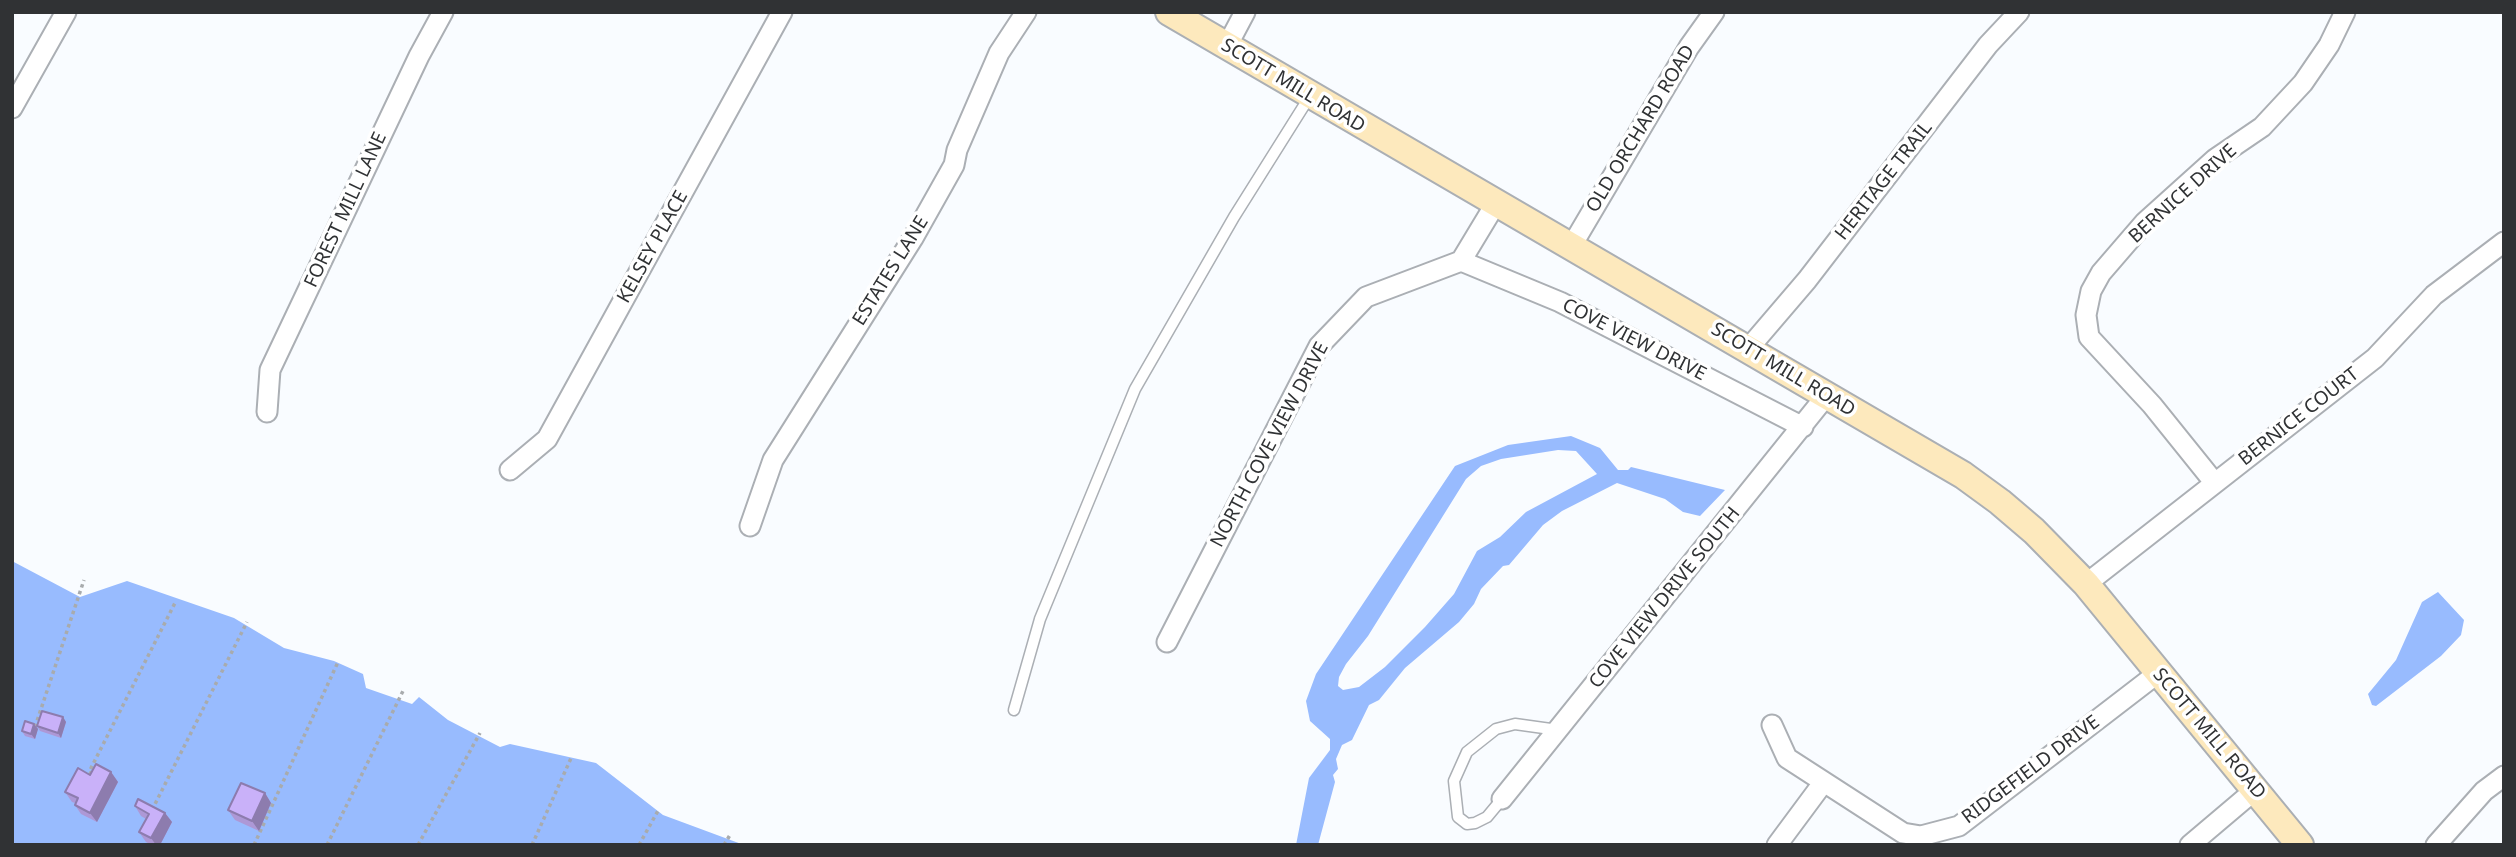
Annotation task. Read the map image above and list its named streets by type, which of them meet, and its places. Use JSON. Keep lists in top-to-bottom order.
{
  "streets": {
    "street": [
      "SCOTT MILL ROAD",
      "OLD ORCHARD ROAD",
      "HERITAGE TRAIL",
      "BERNICE DRIVE",
      "FOREST MILL LANE",
      "KELSEY PLACE",
      "ESTATES LANE",
      "COVE VIEW DRIVE",
      "BERNICE COURT",
      "NORTH COVE VIEW DRIVE",
      "COVE VIEW DRIVE SOUTH",
      "RIDGEFIELD DRIVE"
    ]
  },
  "crossings": [
    ["SCOTT MILL ROAD", "OLD ORCHARD ROAD"],
    ["SCOTT MILL ROAD", "HERITAGE TRAIL"],
    ["SCOTT MILL ROAD", "BERNICE COURT"],
    ["SCOTT MILL ROAD", "COVE VIEW DRIVE SOUTH"],
    ["SCOTT MILL ROAD", "RIDGEFIELD DRIVE"],
    ["BERNICE DRIVE", "BERNICE COURT"],
    ["COVE VIEW DRIVE", "NORTH COVE VIEW DRIVE"],
    ["COVE VIEW DRIVE", "COVE VIEW DRIVE SOUTH"]
  ]
}
